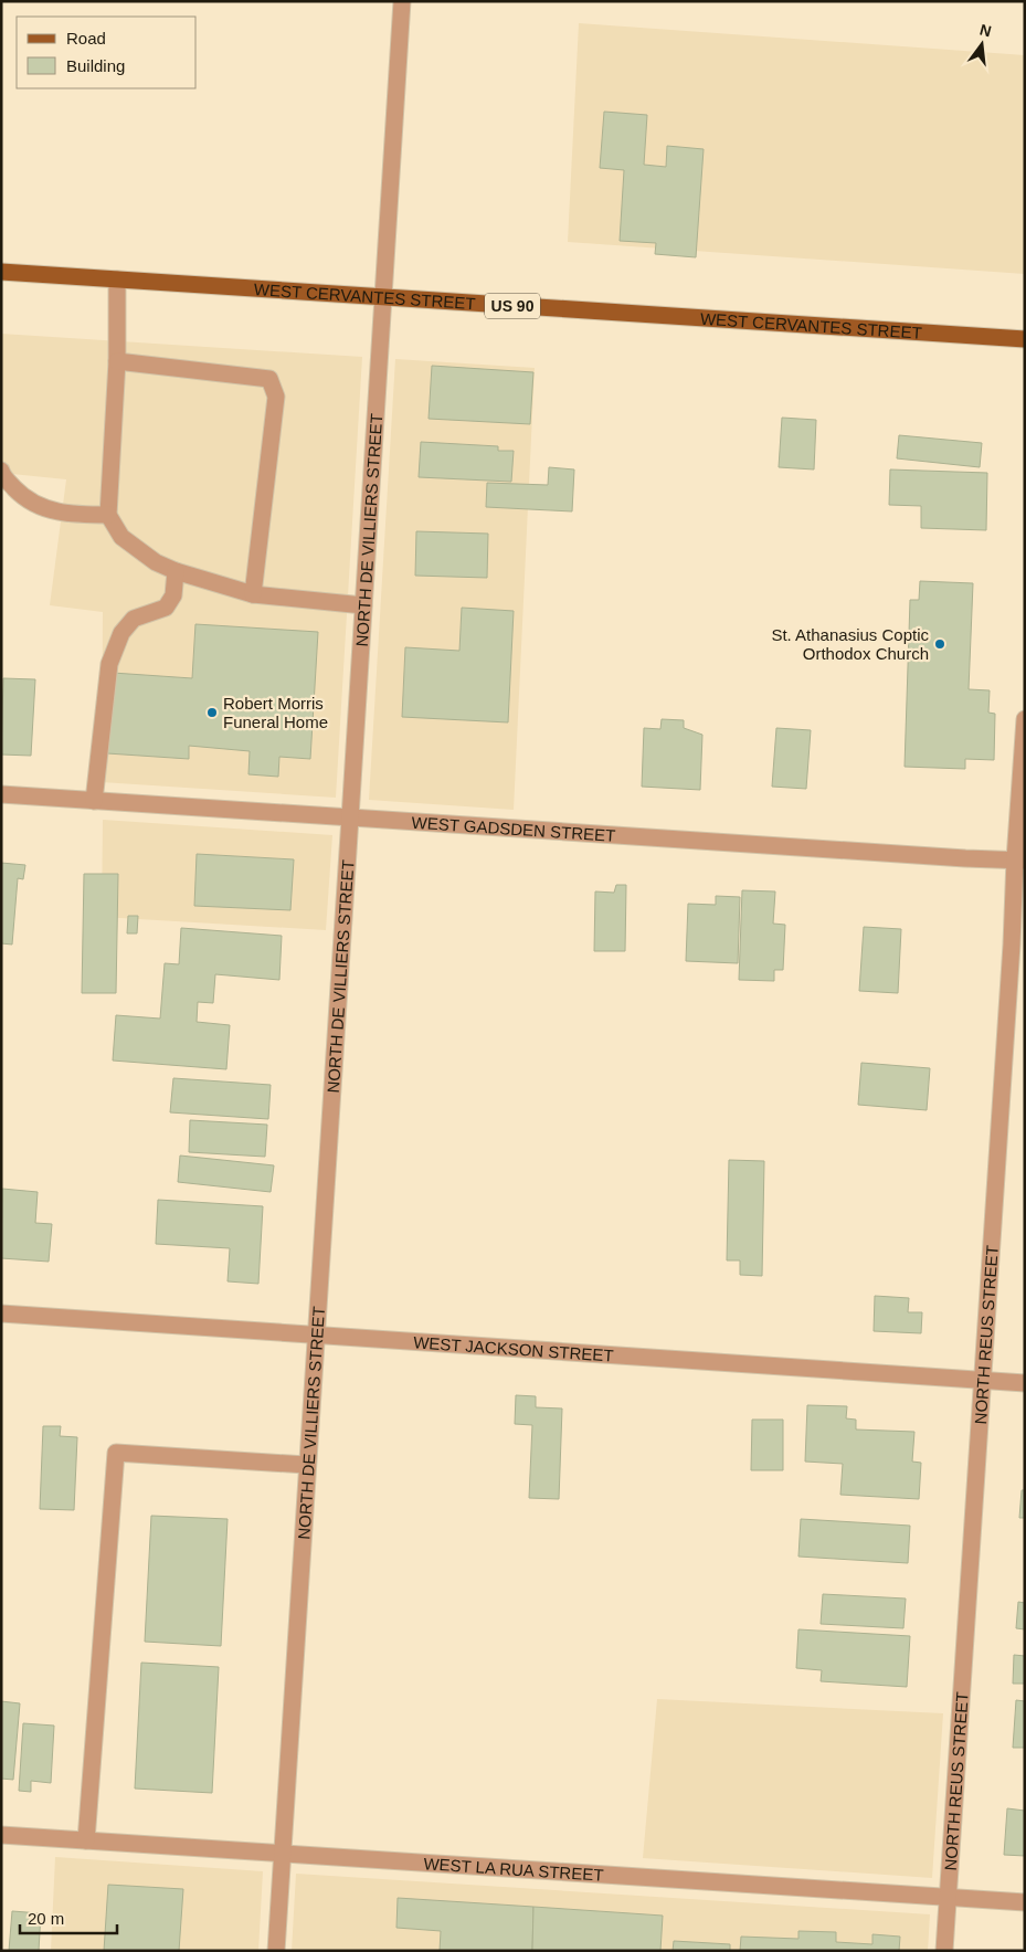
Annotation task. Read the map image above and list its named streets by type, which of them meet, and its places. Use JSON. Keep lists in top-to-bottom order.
{
  "streets": {
    "main road": ["WEST CERVANTES STREET", "US 90"],
    "street": [
      "NORTH DE VILLIERS STREET",
      "WEST GADSDEN STREET",
      "NORTH REUS STREET",
      "WEST JACKSON STREET",
      "WEST LA RUA STREET"
    ]
  },
  "crossings": [
    ["WEST CERVANTES STREET", "NORTH DE VILLIERS STREET"],
    ["NORTH DE VILLIERS STREET", "WEST GADSDEN STREET"],
    ["NORTH DE VILLIERS STREET", "WEST JACKSON STREET"],
    ["NORTH DE VILLIERS STREET", "WEST LA RUA STREET"],
    ["WEST GADSDEN STREET", "NORTH REUS STREET"],
    ["NORTH REUS STREET", "WEST JACKSON STREET"],
    ["NORTH REUS STREET", "WEST LA RUA STREET"]
  ],
  "places": ["St. Athanasius Coptic Orthodox Church", "Robert Morris Funeral Home"],
  "legend": ["Road", "Building"],
  "scale_bar": "20 m",
  "north": "top"
}
